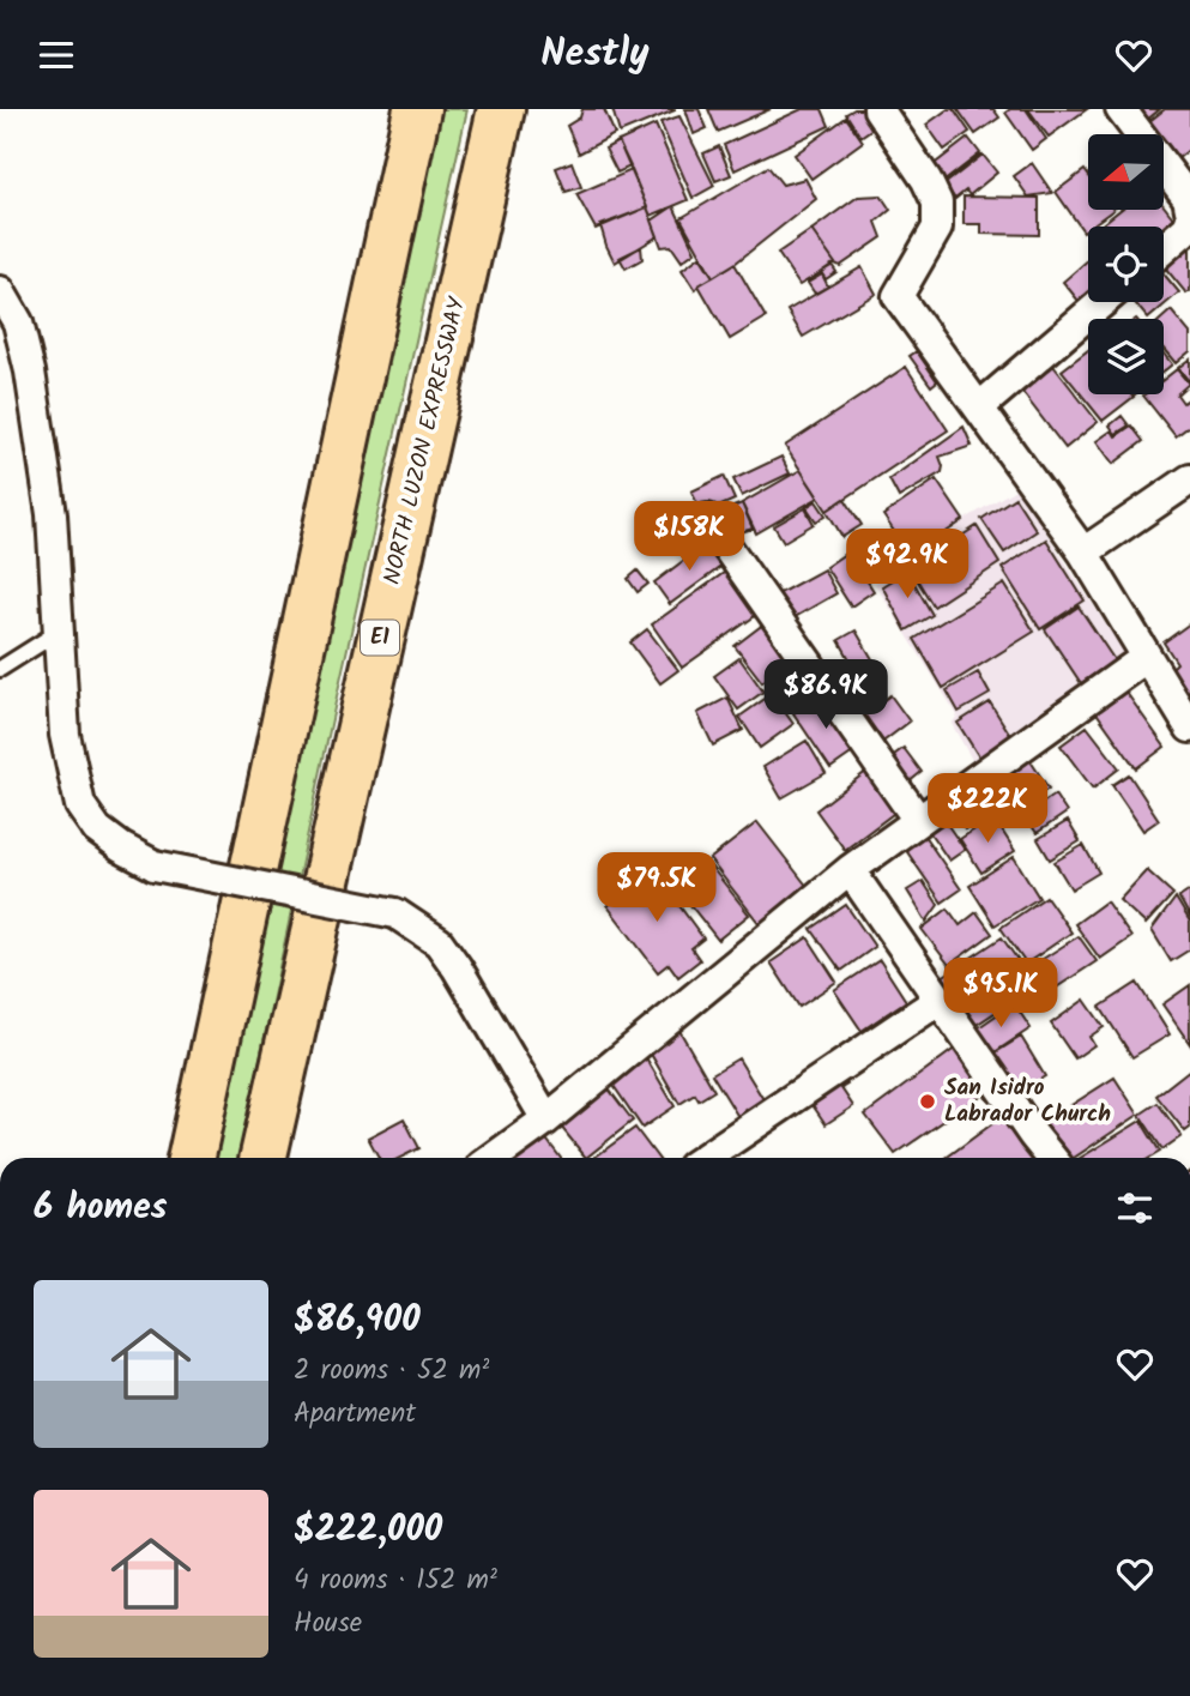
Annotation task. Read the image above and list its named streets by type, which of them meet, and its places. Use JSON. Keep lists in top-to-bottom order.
{
  "streets": {
    "highway": ["NORTH LUZON EXPRESSWAY", "E1"]
  },
  "places": ["San Isidro Labrador Church"],
  "north": "left",
  "page": {
    "header": "Nestly",
    "price": [
      "$158K",
      "$92.9K",
      "$86.9K",
      "$222K",
      "$79.5K",
      "$95.1K"
    ],
    "heading": "6 homes",
    "list": [
      {
        "name": "$86,900",
        "note": "2 rooms · 52 m² · Apartment"
      },
      {
        "name": "$222,000",
        "note": "4 rooms · 152 m² · House"
      }
    ]
  }
}
